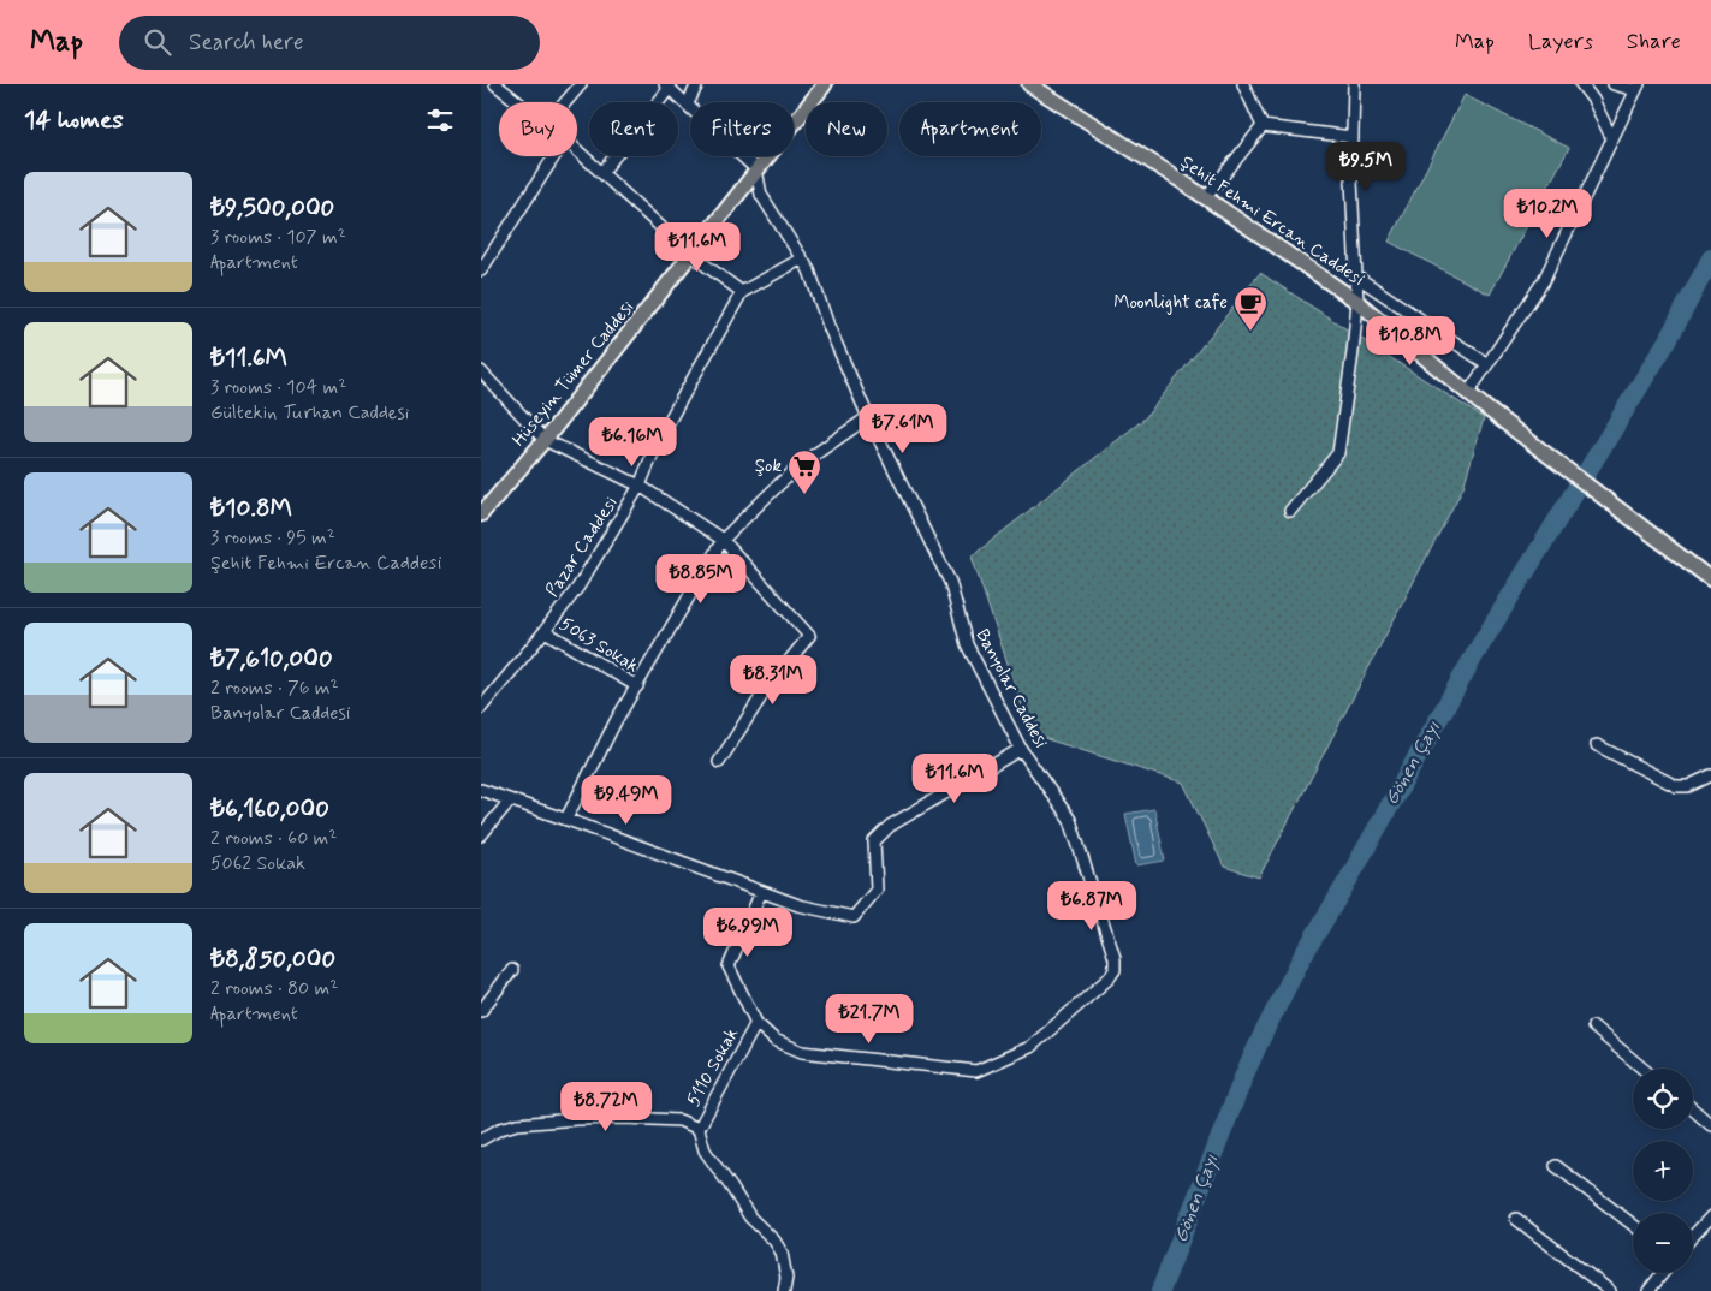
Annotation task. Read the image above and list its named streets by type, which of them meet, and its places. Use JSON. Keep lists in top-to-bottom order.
{
  "streets": {
    "main road": ["Şehit Fehmi Ercan Caddesi", "Hüseyin Tümer Caddesi"],
    "street": [
      "Pazar Caddesi",
      "5063 Sokak",
      "Banyolar Caddesi",
      "5110 Sokak"
    ]
  },
  "crossings": [
    ["Hüseyin Tümer Caddesi", "Banyolar Caddesi"],
    ["Pazar Caddesi", "5063 Sokak"],
    ["Banyolar Caddesi", "5110 Sokak"]
  ],
  "water": ["Gönen Çayı"],
  "places": {
    "cafe": ["Moonlight cafe"],
    "supermarket": ["Şok"]
  },
  "page": {
    "header": "Map",
    "search": "Search here",
    "nav": ["Map", "Layers", "Share"],
    "heading": "14 homes",
    "chip": [
      "Buy",
      "Rent",
      "Filters",
      "New",
      "Apartment"
    ],
    "price": [
      "₺9.5M",
      "₺10.2M",
      "₺11.6M",
      "₺10.8M",
      "₺7.61M",
      "₺6.16M",
      "₺8.85M",
      "₺8.31M",
      "₺11.6M",
      "₺9.49M",
      "₺6.87M",
      "₺6.99M",
      "₺21.7M",
      "₺8.72M"
    ],
    "list": [
      {
        "name": "₺9,500,000",
        "note": "3 rooms · 107 m² · Apartment"
      },
      {
        "name": "₺11.6M",
        "note": "3 rooms · 104 m² · Gültekin Turhan Caddesi"
      },
      {
        "name": "₺10.8M",
        "note": "3 rooms · 95 m² · Şehit Fehmi Ercan Caddesi"
      },
      {
        "name": "₺7,610,000",
        "note": "2 rooms · 76 m² · Banyolar Caddesi"
      },
      {
        "name": "₺6,160,000",
        "note": "2 rooms · 60 m² · 5062 Sokak"
      },
      {
        "name": "₺8,850,000",
        "note": "2 rooms · 80 m² · Apartment"
      }
    ],
    "map_buttons": ["+", "−"]
  }
}
